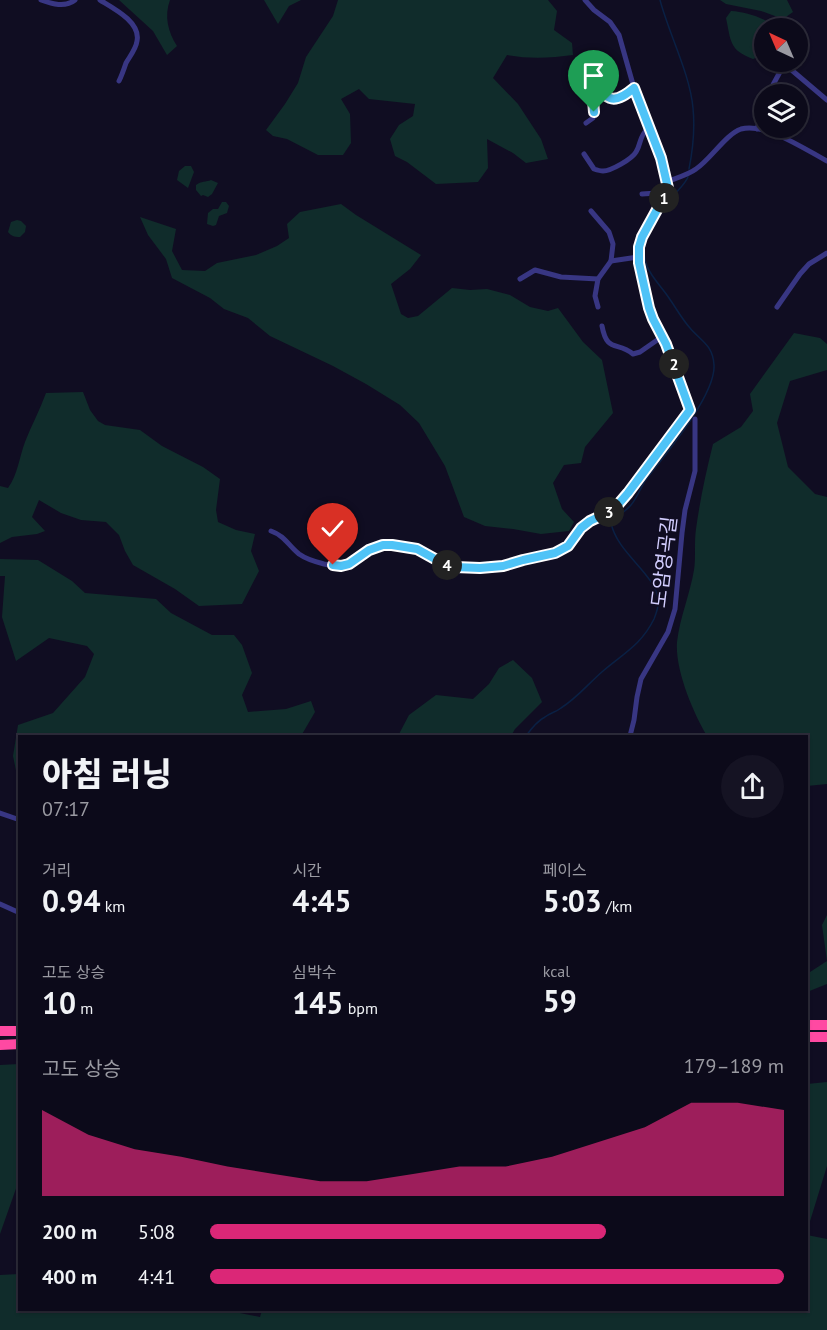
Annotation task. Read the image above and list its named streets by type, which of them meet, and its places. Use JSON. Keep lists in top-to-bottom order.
{
  "streets": {
    "street": ["도암영곡길"]
  },
  "north": "top left",
  "page": {
    "pins": [
      "1",
      "2",
      "3",
      "4"
    ],
    "heading": ["아침 러닝", "07:17"],
    "stats": [
      ["거리", "0.94 km"],
      ["시간", "4:45"],
      ["페이스", "5:03 /km"],
      ["고도 상승", "10 m"],
      ["심박수", "145 bpm"],
      ["kcal", "59"]
    ],
    "chart": ["고도 상승", "179–189 m"],
    "list": [
      {
        "name": "200 m",
        "note": "5:08"
      },
      {
        "name": "400 m",
        "note": "4:41"
      }
    ]
  }
}
